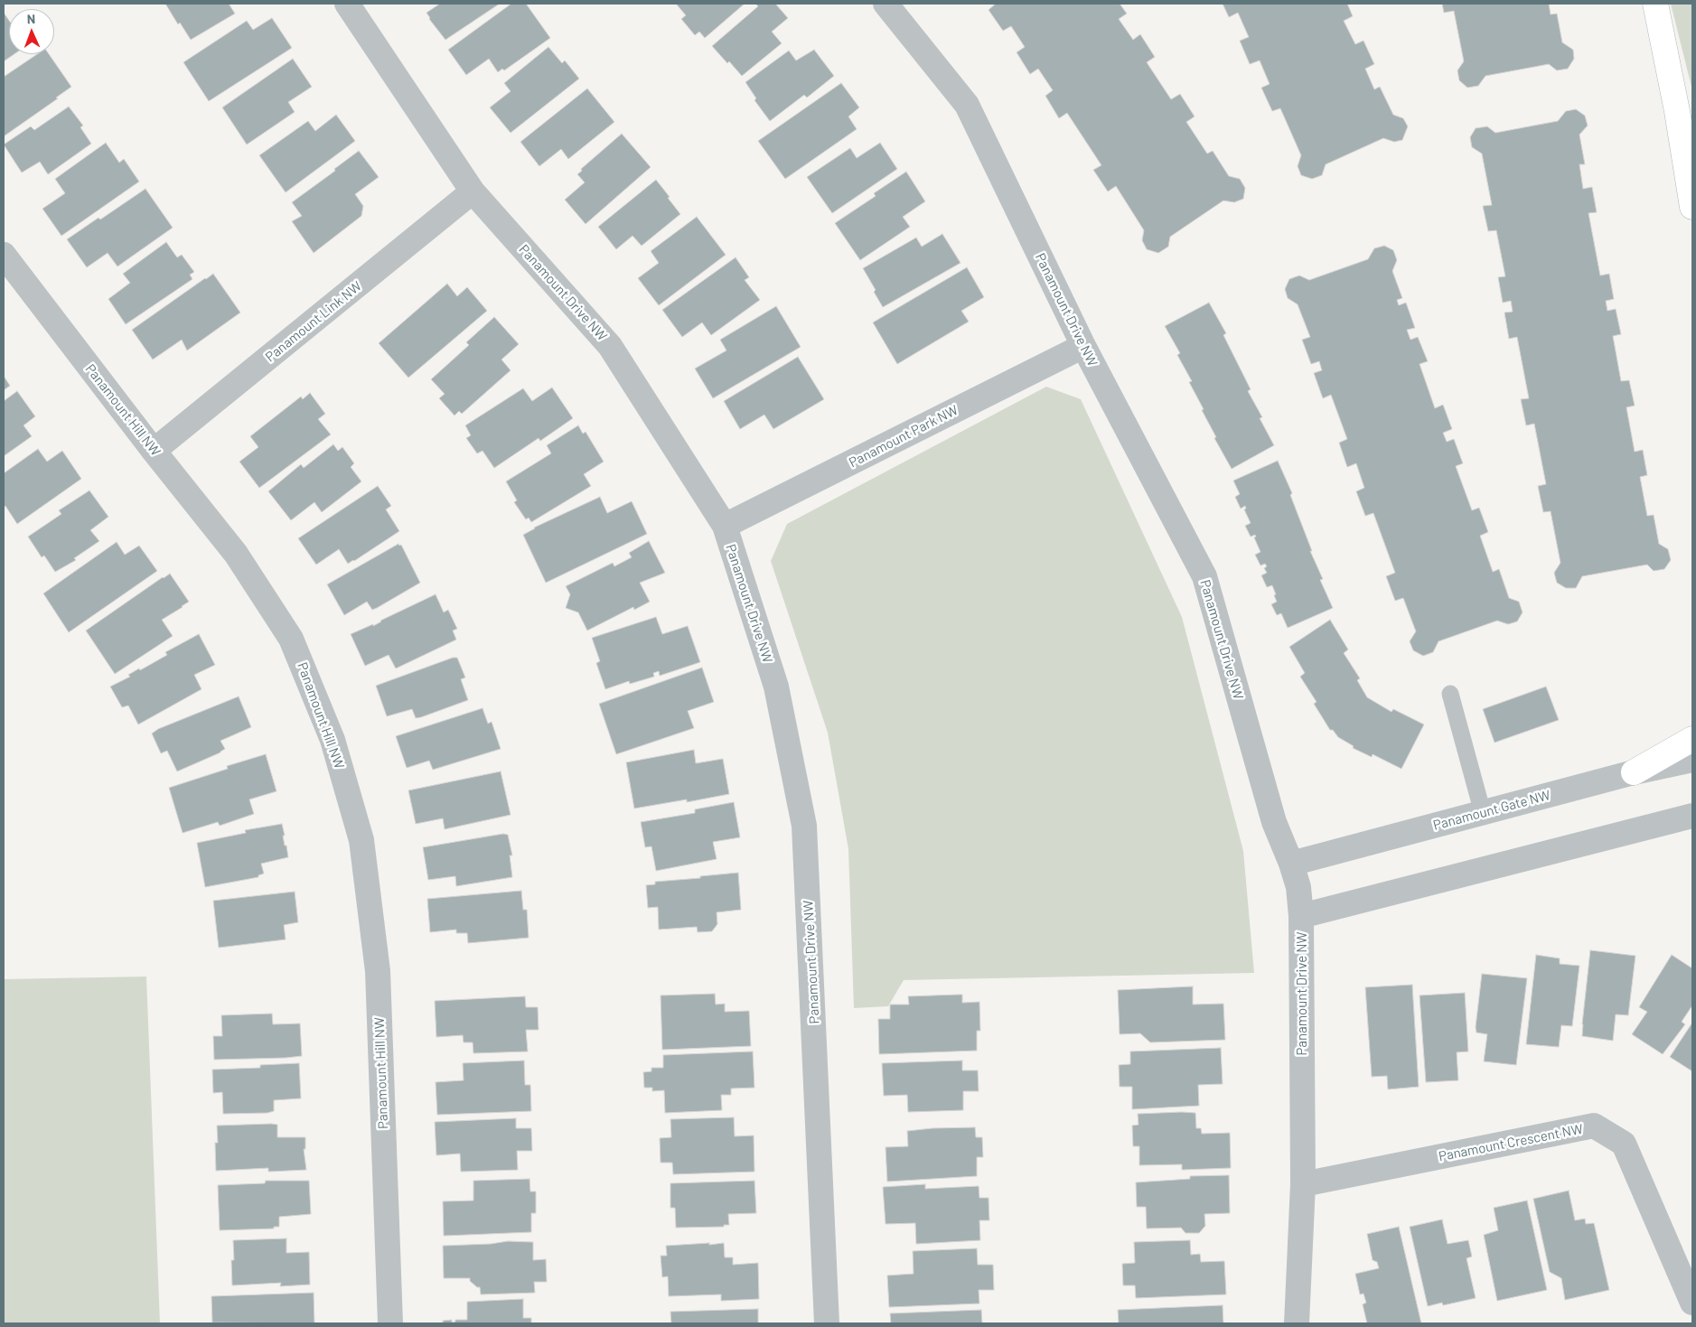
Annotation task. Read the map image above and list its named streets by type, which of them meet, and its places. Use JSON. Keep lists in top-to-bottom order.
{
  "streets": {
    "street": [
      "Panamount Drive NW",
      "Panamount Link NW",
      "Panamount Hill NW",
      "Panamount Park NW",
      "Panamount Gate NW",
      "Panamount Crescent NW"
    ]
  },
  "crossings": [
    ["Panamount Drive NW", "Panamount Link NW"],
    ["Panamount Drive NW", "Panamount Park NW"],
    ["Panamount Drive NW", "Panamount Gate NW"],
    ["Panamount Drive NW", "Panamount Crescent NW"],
    ["Panamount Link NW", "Panamount Hill NW"]
  ],
  "north": "top"
}
